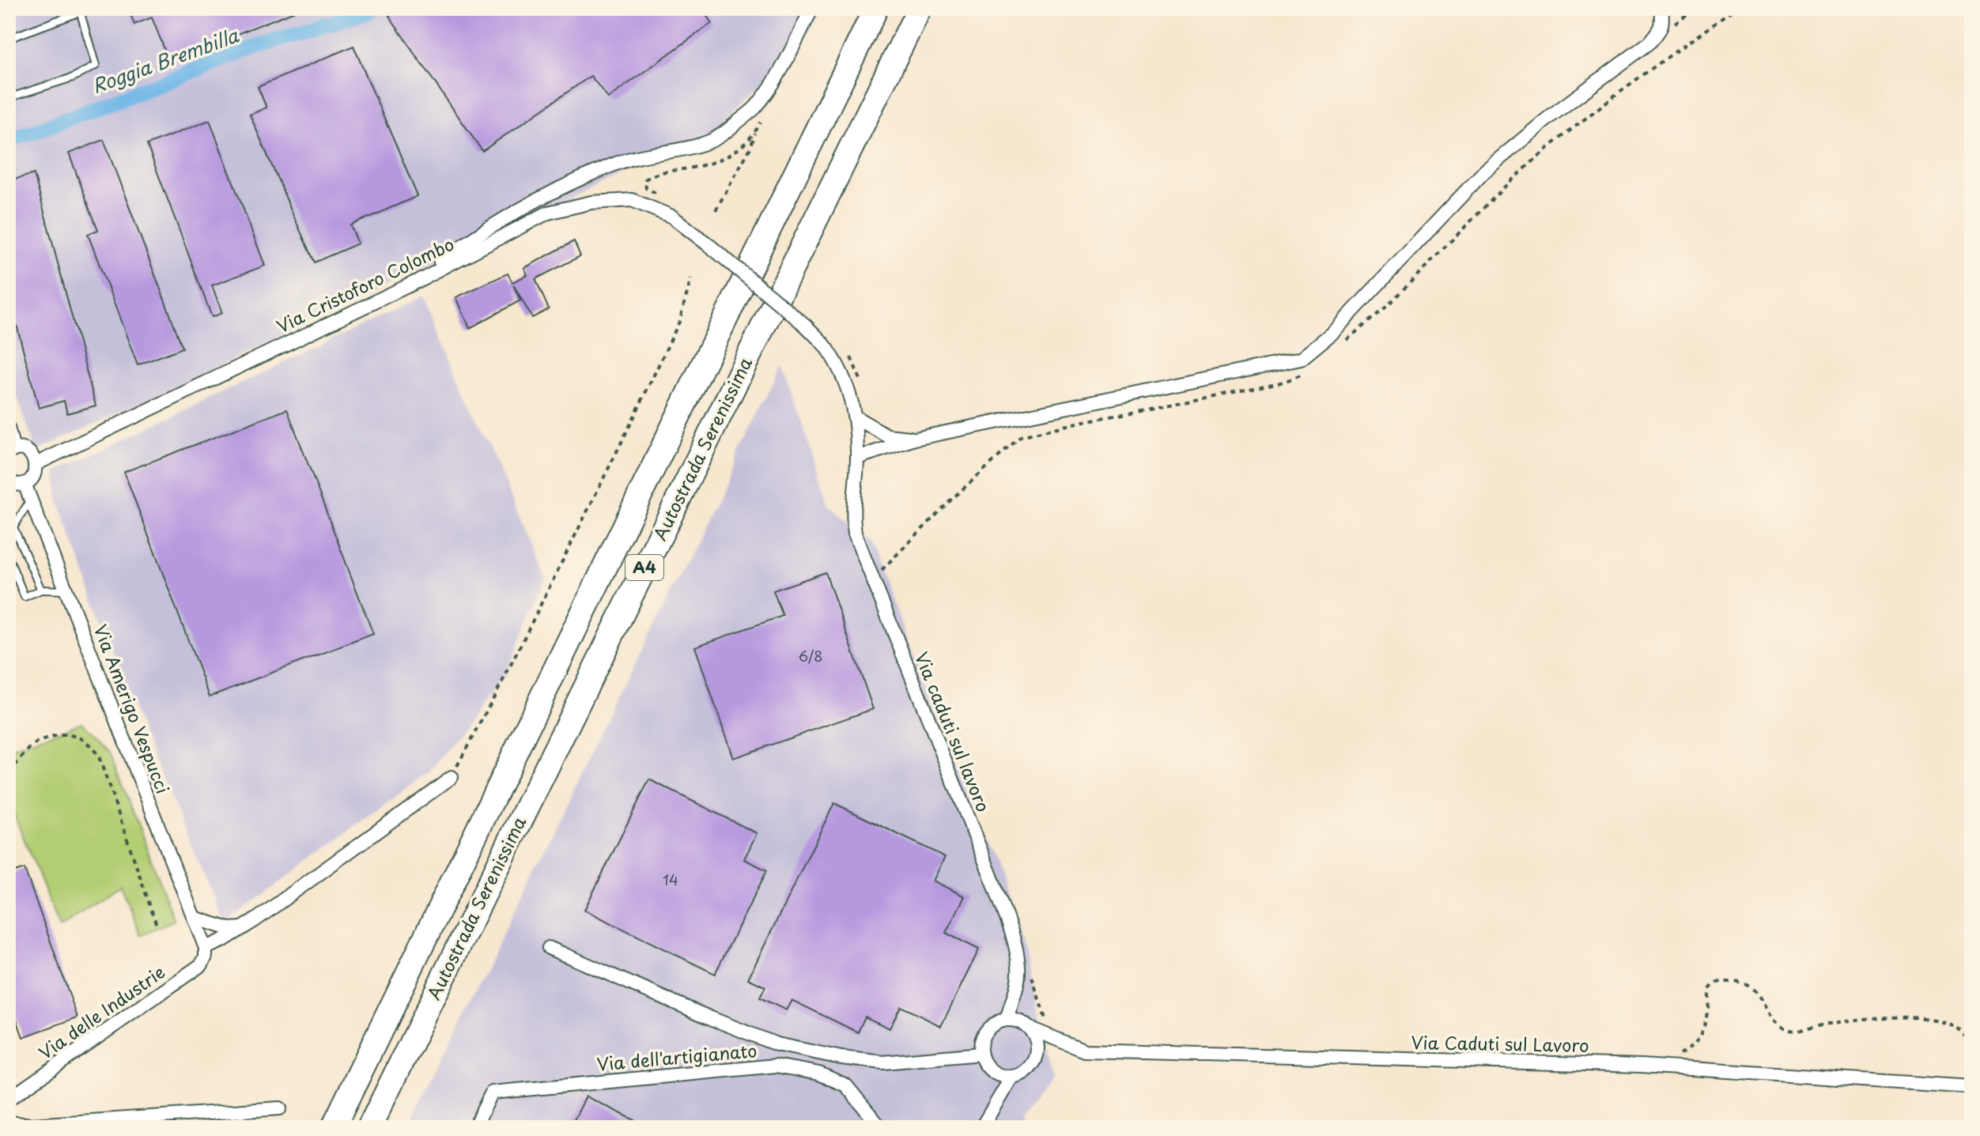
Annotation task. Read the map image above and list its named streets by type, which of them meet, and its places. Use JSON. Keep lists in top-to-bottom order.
{
  "streets": {
    "highway": ["Autostrada Serenissima", "A4"],
    "street": [
      "Via Cristoforo Colombo",
      "Via Amerigo Vespucci",
      "Via caduti sul lavoro",
      "Via delle Industrie",
      "Via Caduti sul Lavoro",
      "Via dell'artigianato"
    ]
  },
  "crossings": [
    ["Via Cristoforo Colombo", "Via caduti sul lavoro"],
    ["Via Amerigo Vespucci", "Via delle Industrie"],
    ["Via caduti sul lavoro", "Via Caduti sul Lavoro"]
  ],
  "water": ["Roggia Brembilla"],
  "house_numbers": ["6/8", "14"]
}
